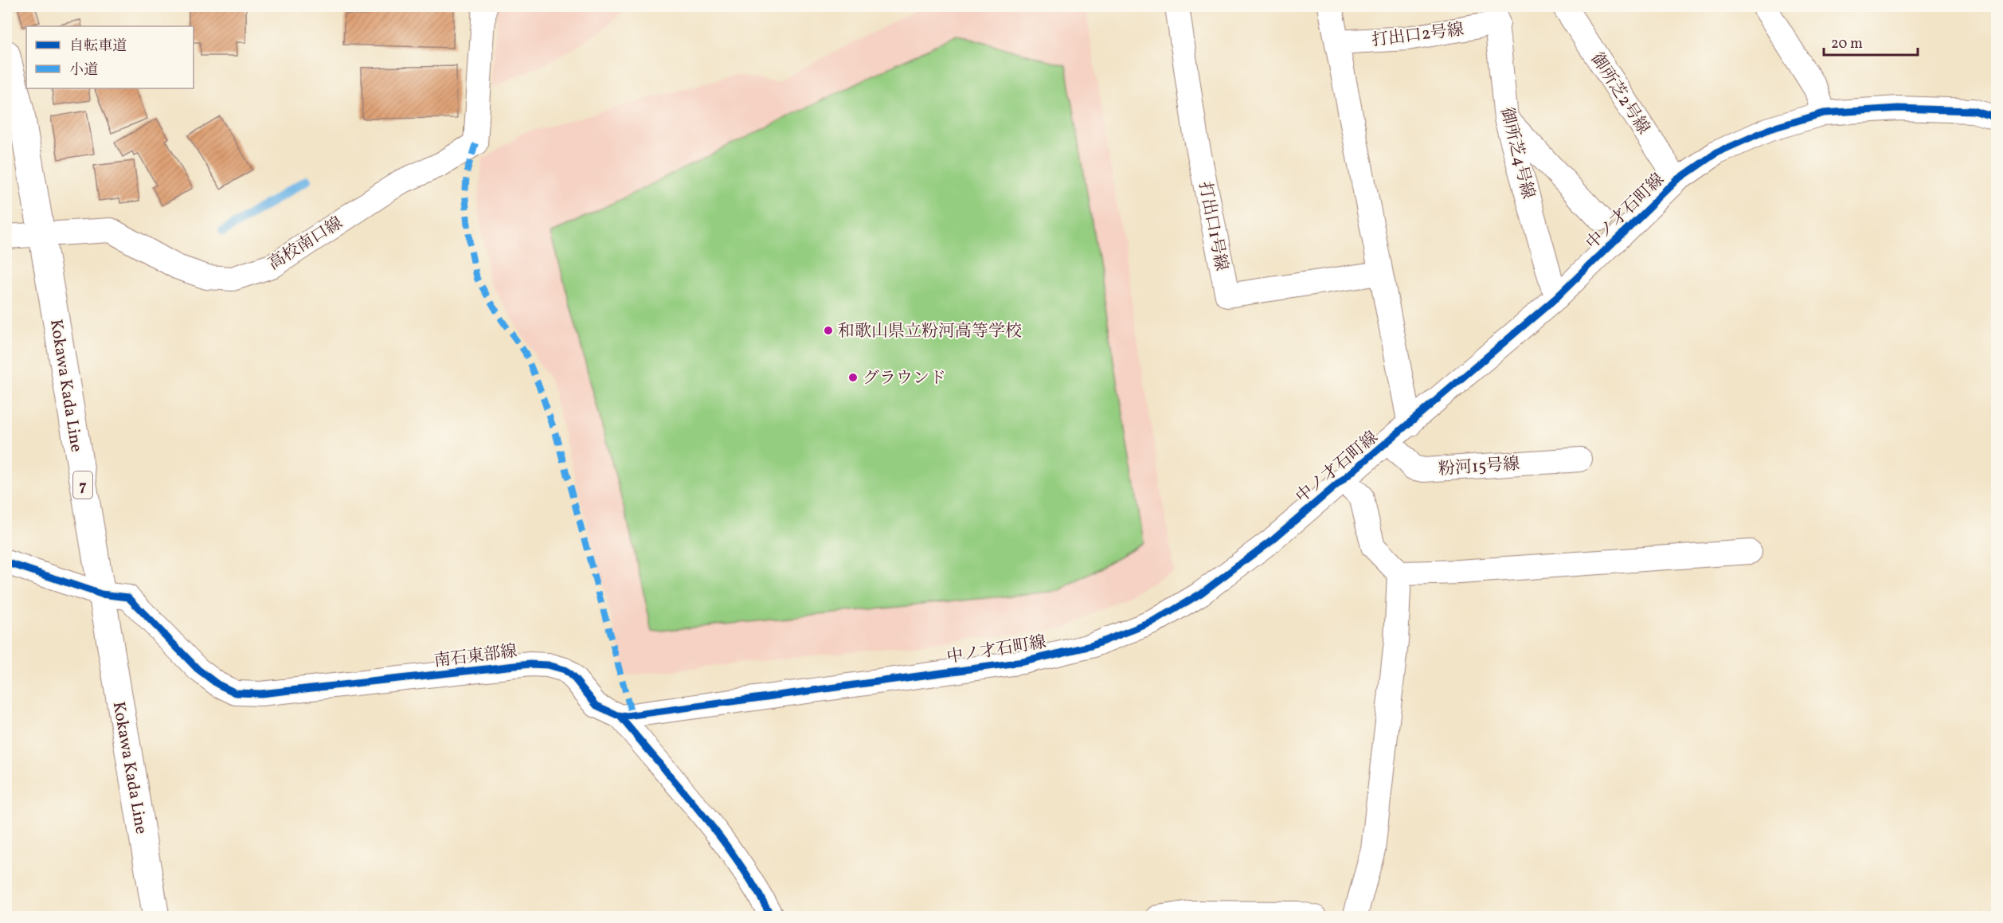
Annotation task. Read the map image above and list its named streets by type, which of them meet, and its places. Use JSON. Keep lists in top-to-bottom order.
{
  "streets": {
    "main road": ["Kokawa Kada Line", "7"],
    "street": [
      "打出口2号線",
      "御所芝2号線",
      "御所芝4号線",
      "中ノ才石町線",
      "打出口1号線",
      "高校南口線",
      "粉河15号線",
      "南石東部線"
    ]
  },
  "crossings": [
    ["打出口2号線", "御所芝4号線"],
    ["御所芝2号線", "中ノ才石町線"],
    ["御所芝4号線", "中ノ才石町線"],
    ["中ノ才石町線", "粉河15号線"],
    ["中ノ才石町線", "南石東部線"],
    ["高校南口線", "Kokawa Kada Line"],
    ["Kokawa Kada Line", "南石東部線"]
  ],
  "places": ["和歌山県立粉河高等学校", "グラウンド"],
  "legend": ["自転車道", "小道"],
  "scale_bar": "20 m"
}
